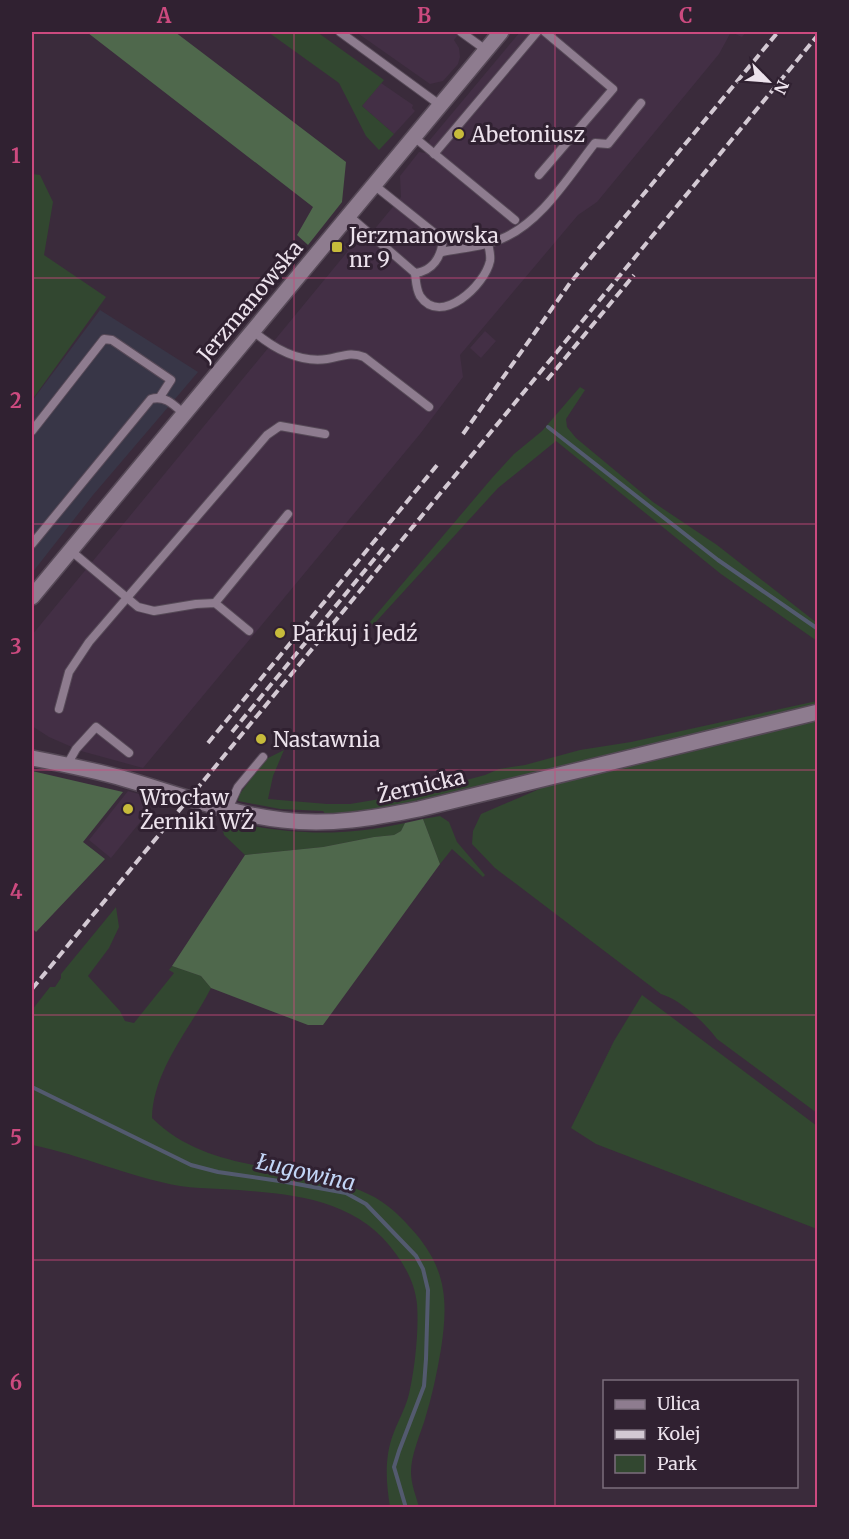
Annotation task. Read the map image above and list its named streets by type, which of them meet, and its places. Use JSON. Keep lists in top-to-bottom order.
{
  "streets": {
    "street": ["Jerzmanowska", "Żernicka"]
  },
  "water": ["Ługowina"],
  "places": {
    "other": [
      "Abetoniusz",
      "Parkuj i Jedź",
      "Nastawnia",
      "Wrocław Żerniki WŻ"
    ],
    "transit": ["Jerzmanowska nr 9"]
  },
  "legend": ["Ulica", "Kolej", "Park"],
  "north": "bottom right",
  "grid": {
    "columns": ["A", "B", "C"],
    "rows": [
      "1",
      "2",
      "3",
      "4",
      "5",
      "6"
    ]
  }
}
